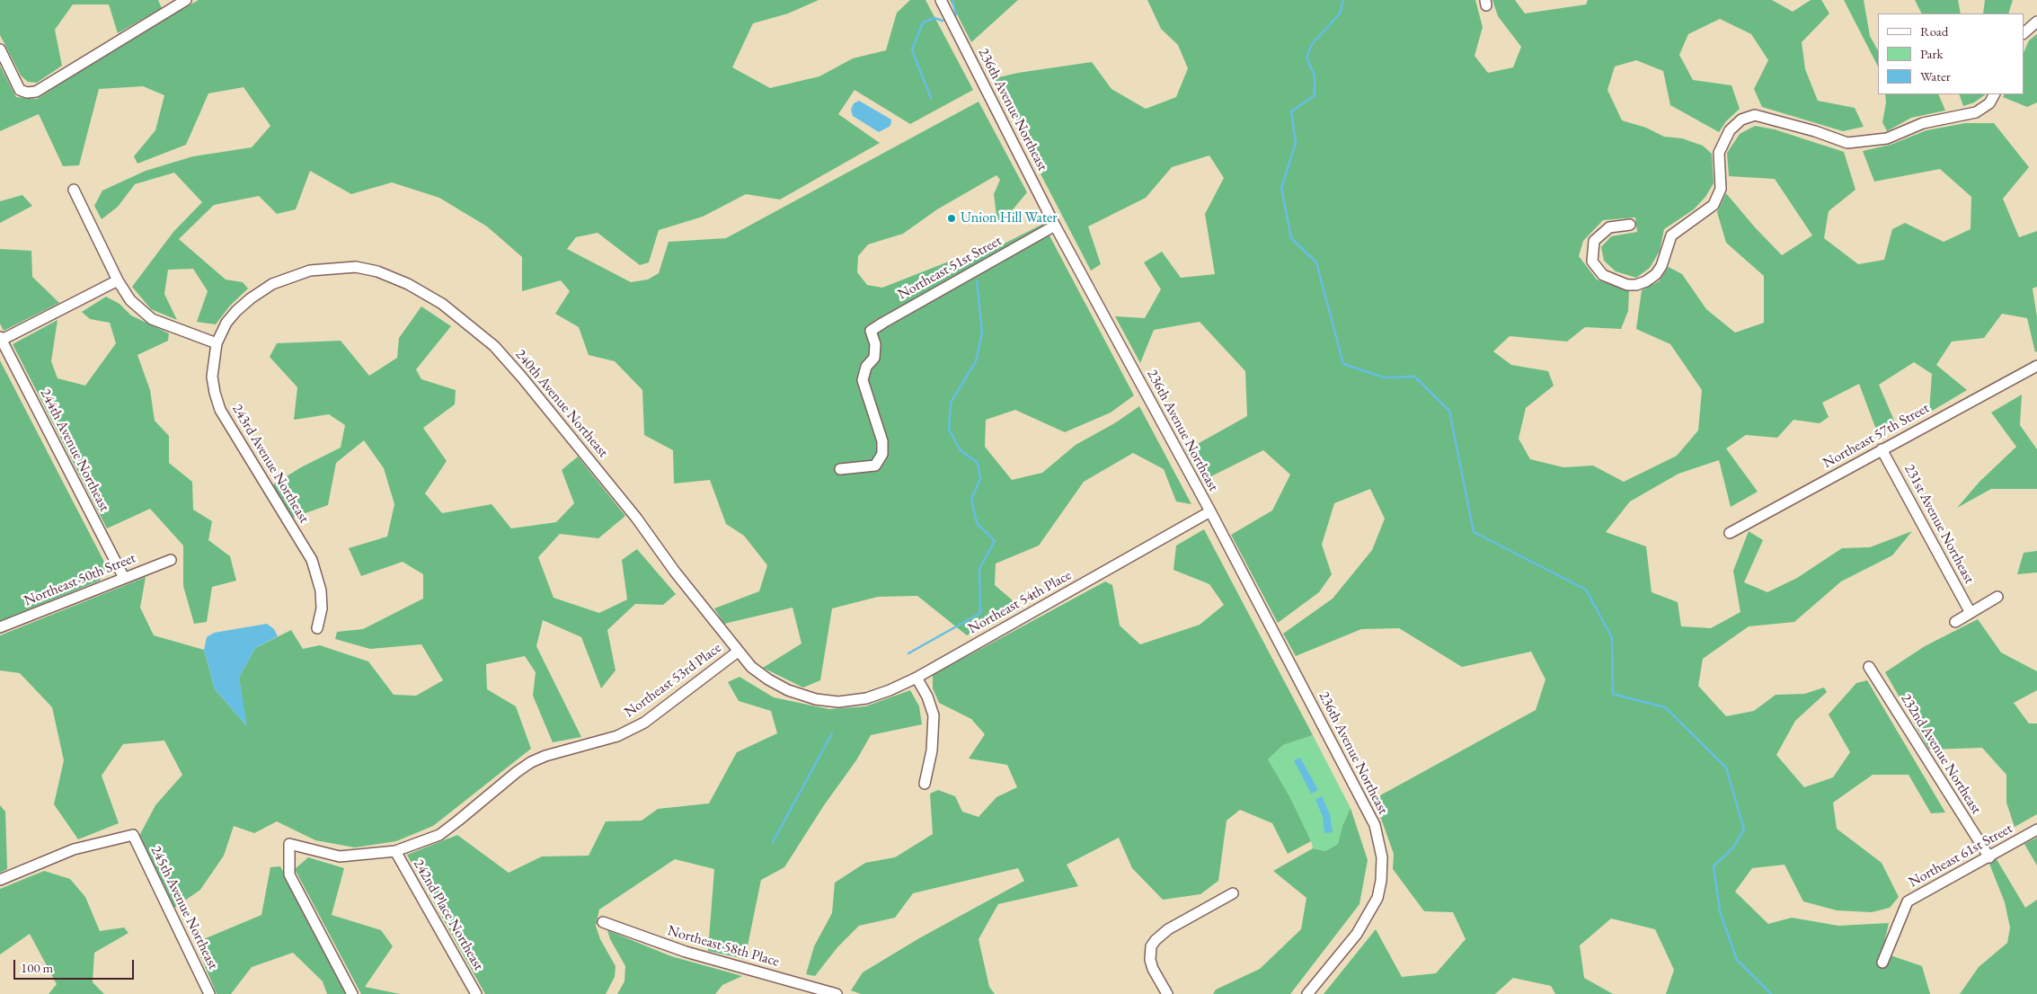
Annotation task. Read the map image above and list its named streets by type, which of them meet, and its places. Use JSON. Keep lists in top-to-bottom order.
{
  "streets": {
    "street": [
      "236th Avenue Northeast",
      "Northeast 51st Street",
      "240th Avenue Northeast",
      "Northeast 57th Street",
      "244th Avenue Northeast",
      "243rd Avenue Northeast",
      "231st Avenue Northeast",
      "Northeast 50th Street",
      "Northeast 54th Place",
      "Northeast 53rd Place",
      "232nd Avenue Northeast",
      "Northeast 61st Street",
      "245th Avenue Northeast",
      "242nd Place Northeast",
      "Northeast 58th Place"
    ]
  },
  "crossings": [
    ["236th Avenue Northeast", "Northeast 51st Street"],
    ["236th Avenue Northeast", "Northeast 54th Place"],
    ["240th Avenue Northeast", "243rd Avenue Northeast"],
    ["240th Avenue Northeast", "Northeast 54th Place"],
    ["240th Avenue Northeast", "Northeast 53rd Place"],
    ["Northeast 57th Street", "231st Avenue Northeast"],
    ["244th Avenue Northeast", "Northeast 50th Street"],
    ["Northeast 53rd Place", "242nd Place Northeast"],
    ["232nd Avenue Northeast", "Northeast 61st Street"]
  ],
  "places": ["Union Hill Water"],
  "legend": ["Road", "Park", "Water"],
  "scale_bar": "100 m"
}
